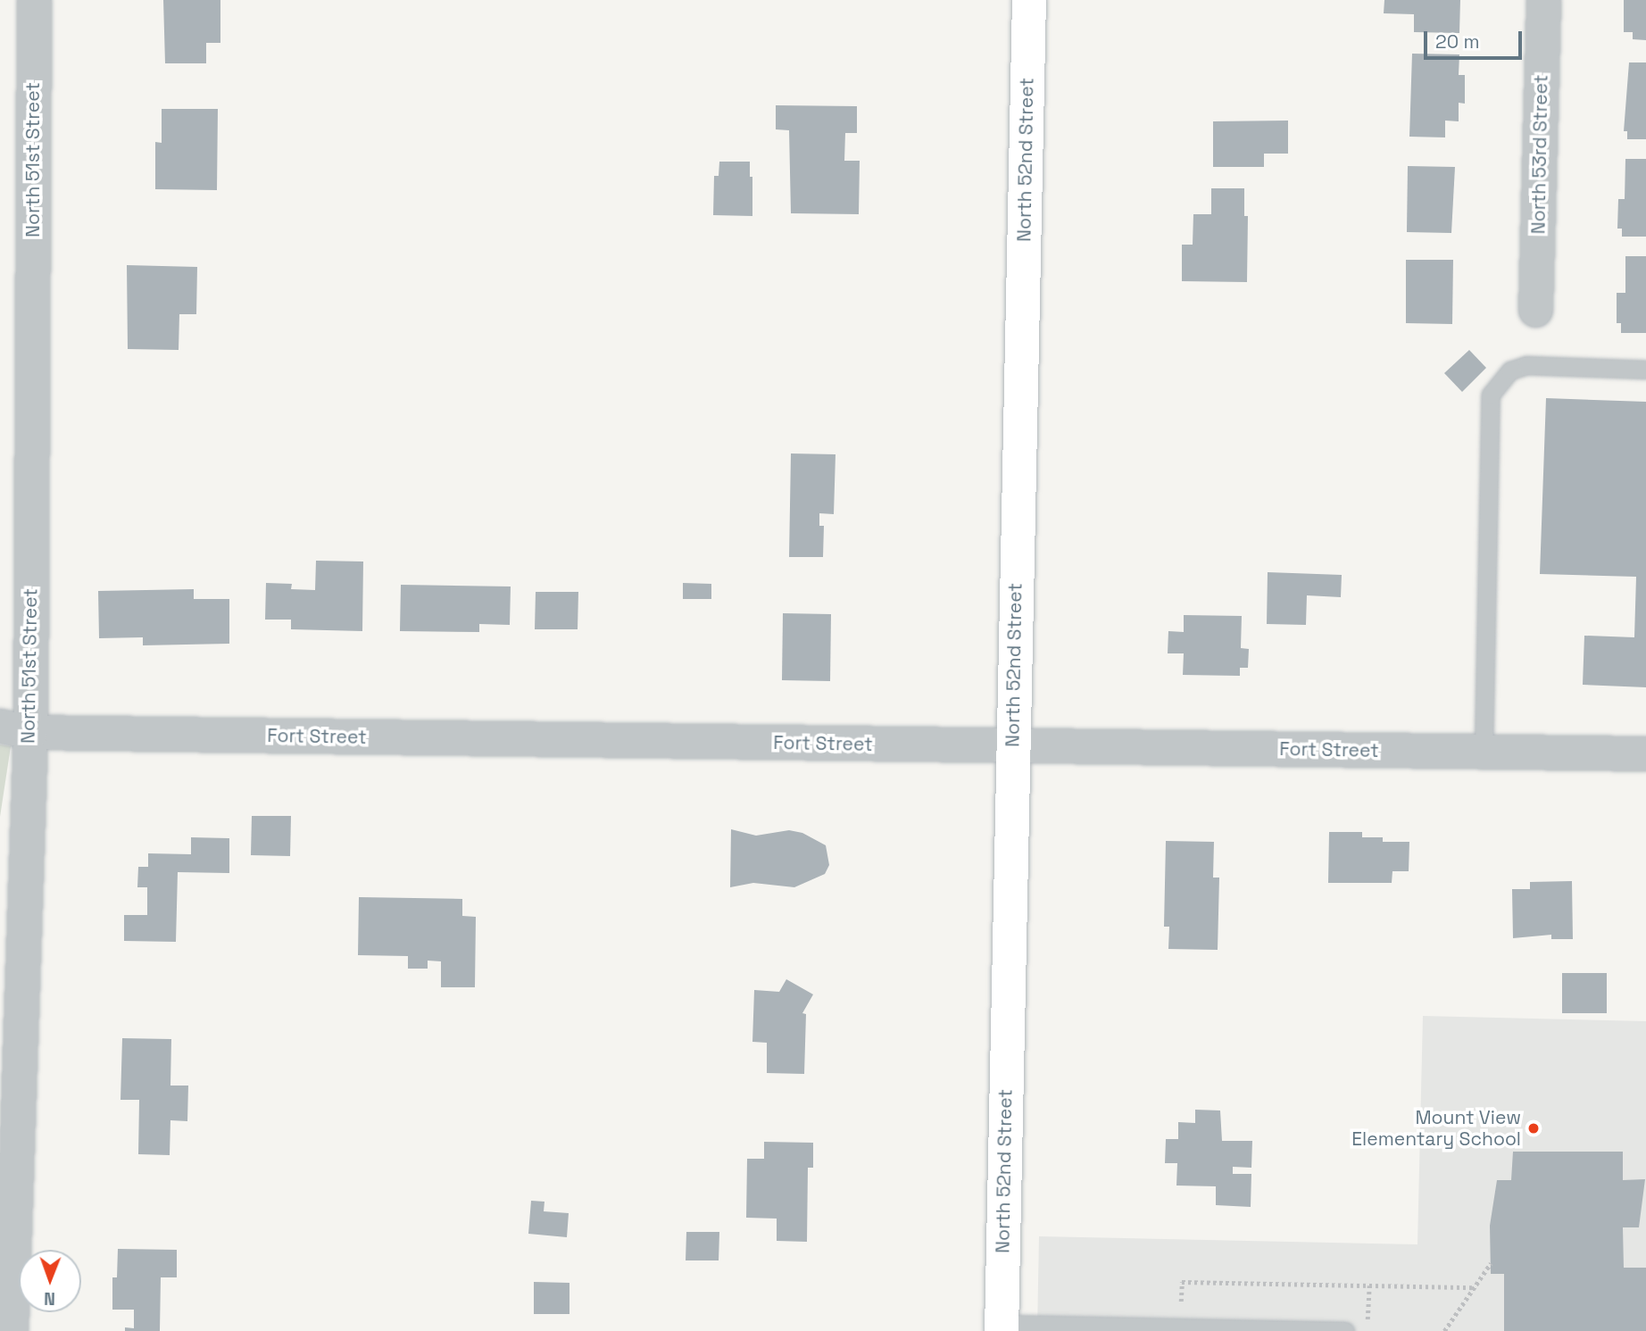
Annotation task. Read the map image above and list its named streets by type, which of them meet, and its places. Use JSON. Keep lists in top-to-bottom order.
{
  "streets": {
    "main road": ["North 52nd Street"],
    "street": ["North 53rd Street", "North 51st Street", "Fort Street"]
  },
  "crossings": [
    ["North 51st Street", "Fort Street"],
    ["North 52nd Street", "Fort Street"]
  ],
  "places": ["Mount View Elementary School"],
  "scale_bar": "20 m",
  "north": "bottom"
}
